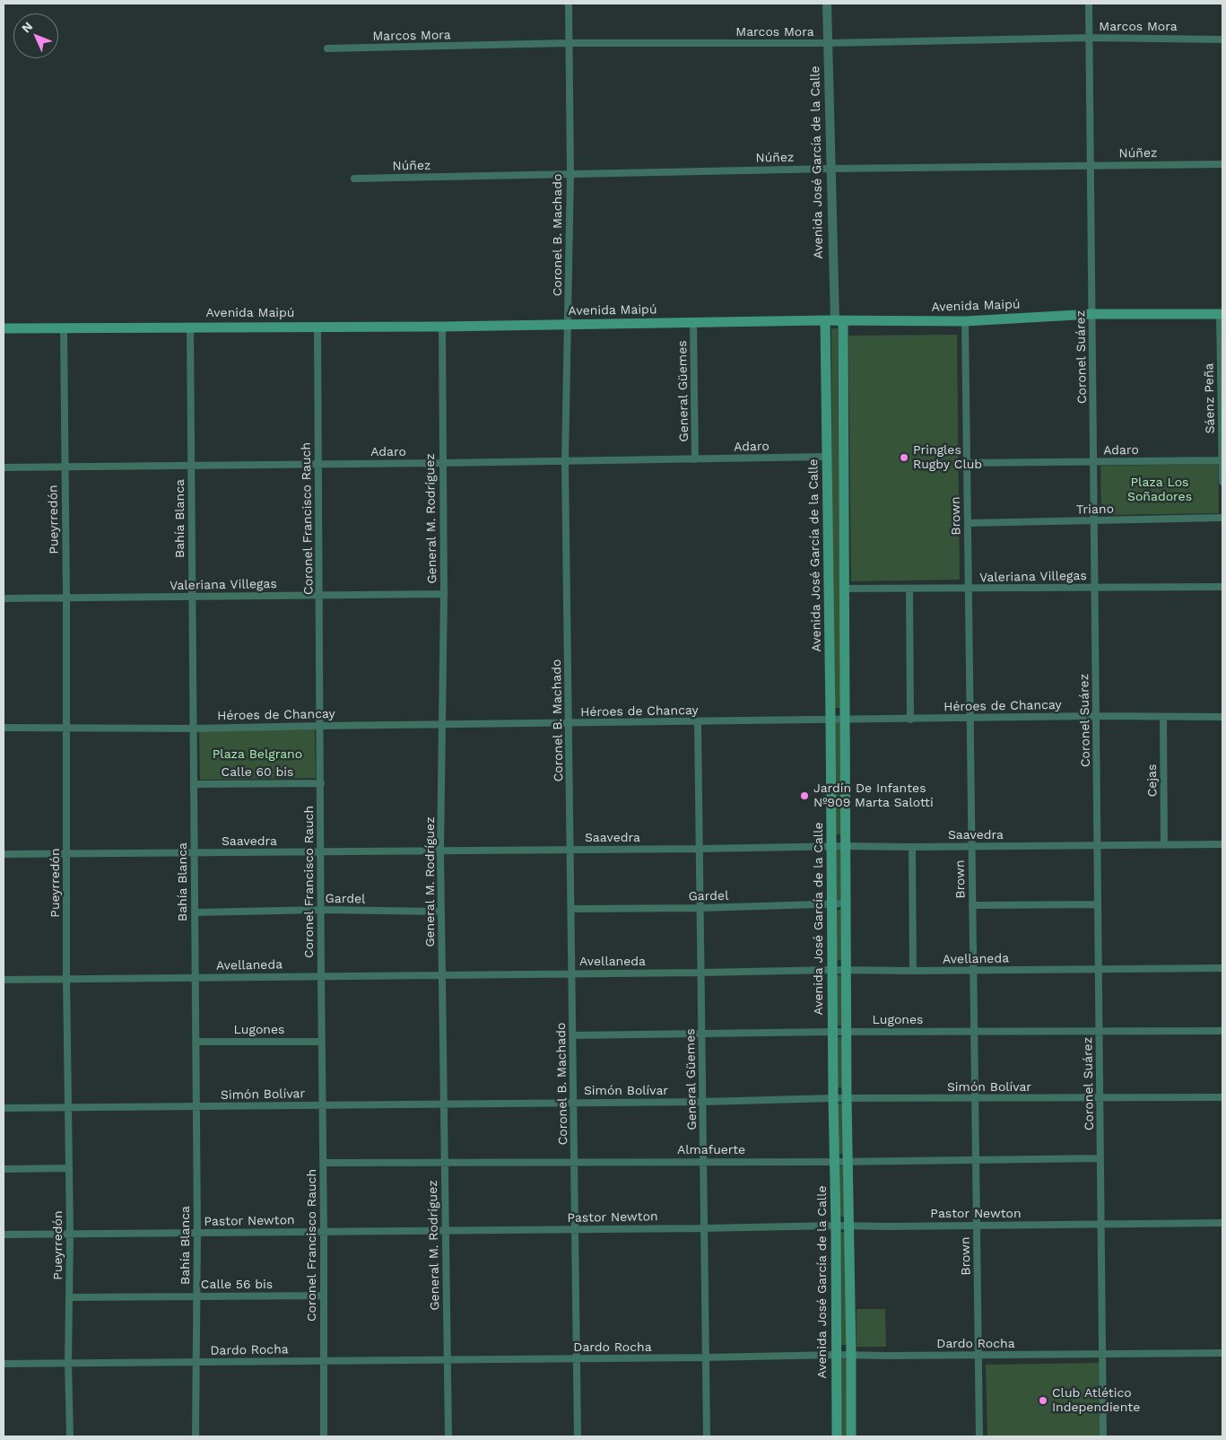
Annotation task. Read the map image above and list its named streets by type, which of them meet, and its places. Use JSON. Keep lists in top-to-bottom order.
{
  "streets": {
    "main road": ["Avenida José García de la Calle", "Avenida Maipú"],
    "street": [
      "Marcos Mora",
      "Núñez",
      "Coronel B. Machado",
      "Coronel Suárez",
      "General Güemes",
      "Sáenz Peña",
      "Adaro",
      "Triano",
      "Brown",
      "Bahía Blanca",
      "Coronel Francisco Rauch",
      "General M. Rodríguez",
      "Pueyrredón",
      "Valeriana Villegas",
      "Héroes de Chancay",
      "Calle 60 bis",
      "Cejas",
      "Saavedra",
      "Gardel",
      "Avellaneda",
      "Lugones",
      "Simón Bolívar",
      "Almafuerte",
      "Pastor Newton",
      "Calle 56 bis",
      "Dardo Rocha"
    ]
  },
  "crossings": [
    ["Marcos Mora", "Avenida José García de la Calle"],
    ["Marcos Mora", "Coronel B. Machado"],
    ["Marcos Mora", "Coronel Suárez"],
    ["Núñez", "Avenida José García de la Calle"],
    ["Núñez", "Coronel B. Machado"],
    ["Núñez", "Coronel Suárez"],
    ["Avenida José García de la Calle", "Avenida Maipú"],
    ["Avenida José García de la Calle", "Adaro"],
    ["Avenida José García de la Calle", "Valeriana Villegas"],
    ["Avenida José García de la Calle", "Héroes de Chancay"],
    ["Avenida José García de la Calle", "Saavedra"],
    ["Avenida José García de la Calle", "Gardel"],
    ["Avenida José García de la Calle", "Avellaneda"],
    ["Avenida José García de la Calle", "Lugones"],
    ["Avenida José García de la Calle", "Simón Bolívar"],
    ["Avenida José García de la Calle", "Almafuerte"],
    ["Avenida José García de la Calle", "Pastor Newton"],
    ["Avenida José García de la Calle", "Dardo Rocha"],
    ["Coronel B. Machado", "Avenida Maipú"],
    ["Coronel B. Machado", "Adaro"],
    ["Coronel B. Machado", "Héroes de Chancay"],
    ["Coronel B. Machado", "Saavedra"],
    ["Coronel B. Machado", "Gardel"],
    ["Coronel B. Machado", "Avellaneda"],
    ["Coronel B. Machado", "Lugones"],
    ["Coronel B. Machado", "Simón Bolívar"],
    ["Coronel B. Machado", "Almafuerte"],
    ["Coronel B. Machado", "Pastor Newton"],
    ["Coronel B. Machado", "Dardo Rocha"],
    ["Avenida Maipú", "Coronel Suárez"],
    ["Avenida Maipú", "General Güemes"],
    ["Avenida Maipú", "Sáenz Peña"],
    ["Avenida Maipú", "Brown"],
    ["Avenida Maipú", "Bahía Blanca"],
    ["Avenida Maipú", "Coronel Francisco Rauch"],
    ["Avenida Maipú", "General M. Rodríguez"],
    ["Avenida Maipú", "Pueyrredón"],
    ["Coronel Suárez", "Adaro"],
    ["Coronel Suárez", "Triano"],
    ["Coronel Suárez", "Valeriana Villegas"],
    ["Coronel Suárez", "Héroes de Chancay"],
    ["Coronel Suárez", "Saavedra"],
    ["Coronel Suárez", "Avellaneda"],
    ["Coronel Suárez", "Lugones"],
    ["Coronel Suárez", "Simón Bolívar"],
    ["Coronel Suárez", "Almafuerte"],
    ["Coronel Suárez", "Pastor Newton"],
    ["Coronel Suárez", "Dardo Rocha"],
    ["General Güemes", "Adaro"],
    ["General Güemes", "Héroes de Chancay"],
    ["General Güemes", "Saavedra"],
    ["General Güemes", "Gardel"],
    ["General Güemes", "Avellaneda"],
    ["General Güemes", "Lugones"],
    ["General Güemes", "Simón Bolívar"],
    ["General Güemes", "Almafuerte"],
    ["General Güemes", "Pastor Newton"],
    ["General Güemes", "Dardo Rocha"],
    ["Sáenz Peña", "Adaro"],
    ["Adaro", "Brown"],
    ["Adaro", "Bahía Blanca"],
    ["Adaro", "Coronel Francisco Rauch"],
    ["Adaro", "General M. Rodríguez"],
    ["Adaro", "Pueyrredón"],
    ["Triano", "Brown"],
    ["Brown", "Valeriana Villegas"],
    ["Brown", "Héroes de Chancay"],
    ["Brown", "Saavedra"],
    ["Brown", "Avellaneda"],
    ["Brown", "Lugones"],
    ["Brown", "Simón Bolívar"],
    ["Brown", "Almafuerte"],
    ["Brown", "Pastor Newton"],
    ["Brown", "Dardo Rocha"],
    ["Bahía Blanca", "Valeriana Villegas"],
    ["Bahía Blanca", "Héroes de Chancay"],
    ["Bahía Blanca", "Calle 60 bis"],
    ["Bahía Blanca", "Saavedra"],
    ["Bahía Blanca", "Gardel"],
    ["Bahía Blanca", "Avellaneda"],
    ["Bahía Blanca", "Lugones"],
    ["Bahía Blanca", "Simón Bolívar"],
    ["Bahía Blanca", "Pastor Newton"],
    ["Bahía Blanca", "Calle 56 bis"],
    ["Bahía Blanca", "Dardo Rocha"],
    ["Coronel Francisco Rauch", "Valeriana Villegas"],
    ["Coronel Francisco Rauch", "Héroes de Chancay"],
    ["Coronel Francisco Rauch", "Calle 60 bis"],
    ["Coronel Francisco Rauch", "Saavedra"],
    ["Coronel Francisco Rauch", "Gardel"],
    ["Coronel Francisco Rauch", "Avellaneda"],
    ["Coronel Francisco Rauch", "Lugones"],
    ["Coronel Francisco Rauch", "Simón Bolívar"],
    ["Coronel Francisco Rauch", "Almafuerte"],
    ["Coronel Francisco Rauch", "Pastor Newton"],
    ["Coronel Francisco Rauch", "Calle 56 bis"],
    ["Coronel Francisco Rauch", "Dardo Rocha"],
    ["General M. Rodríguez", "Valeriana Villegas"],
    ["General M. Rodríguez", "Héroes de Chancay"],
    ["General M. Rodríguez", "Saavedra"],
    ["General M. Rodríguez", "Gardel"],
    ["General M. Rodríguez", "Avellaneda"],
    ["General M. Rodríguez", "Simón Bolívar"],
    ["General M. Rodríguez", "Almafuerte"],
    ["General M. Rodríguez", "Pastor Newton"],
    ["General M. Rodríguez", "Dardo Rocha"],
    ["Pueyrredón", "Valeriana Villegas"],
    ["Pueyrredón", "Héroes de Chancay"],
    ["Pueyrredón", "Saavedra"],
    ["Pueyrredón", "Avellaneda"],
    ["Pueyrredón", "Simón Bolívar"],
    ["Pueyrredón", "Pastor Newton"],
    ["Pueyrredón", "Calle 56 bis"],
    ["Pueyrredón", "Dardo Rocha"],
    ["Héroes de Chancay", "Cejas"],
    ["Cejas", "Saavedra"]
  ],
  "parks": ["Plaza Los Soñadores", "Plaza Belgrano"],
  "places": ["Pringles Rugby Club", "Jardín De Infantes Nº909 Marta Salotti", "Club Atlético Independiente"],
  "north": "top left"
}
